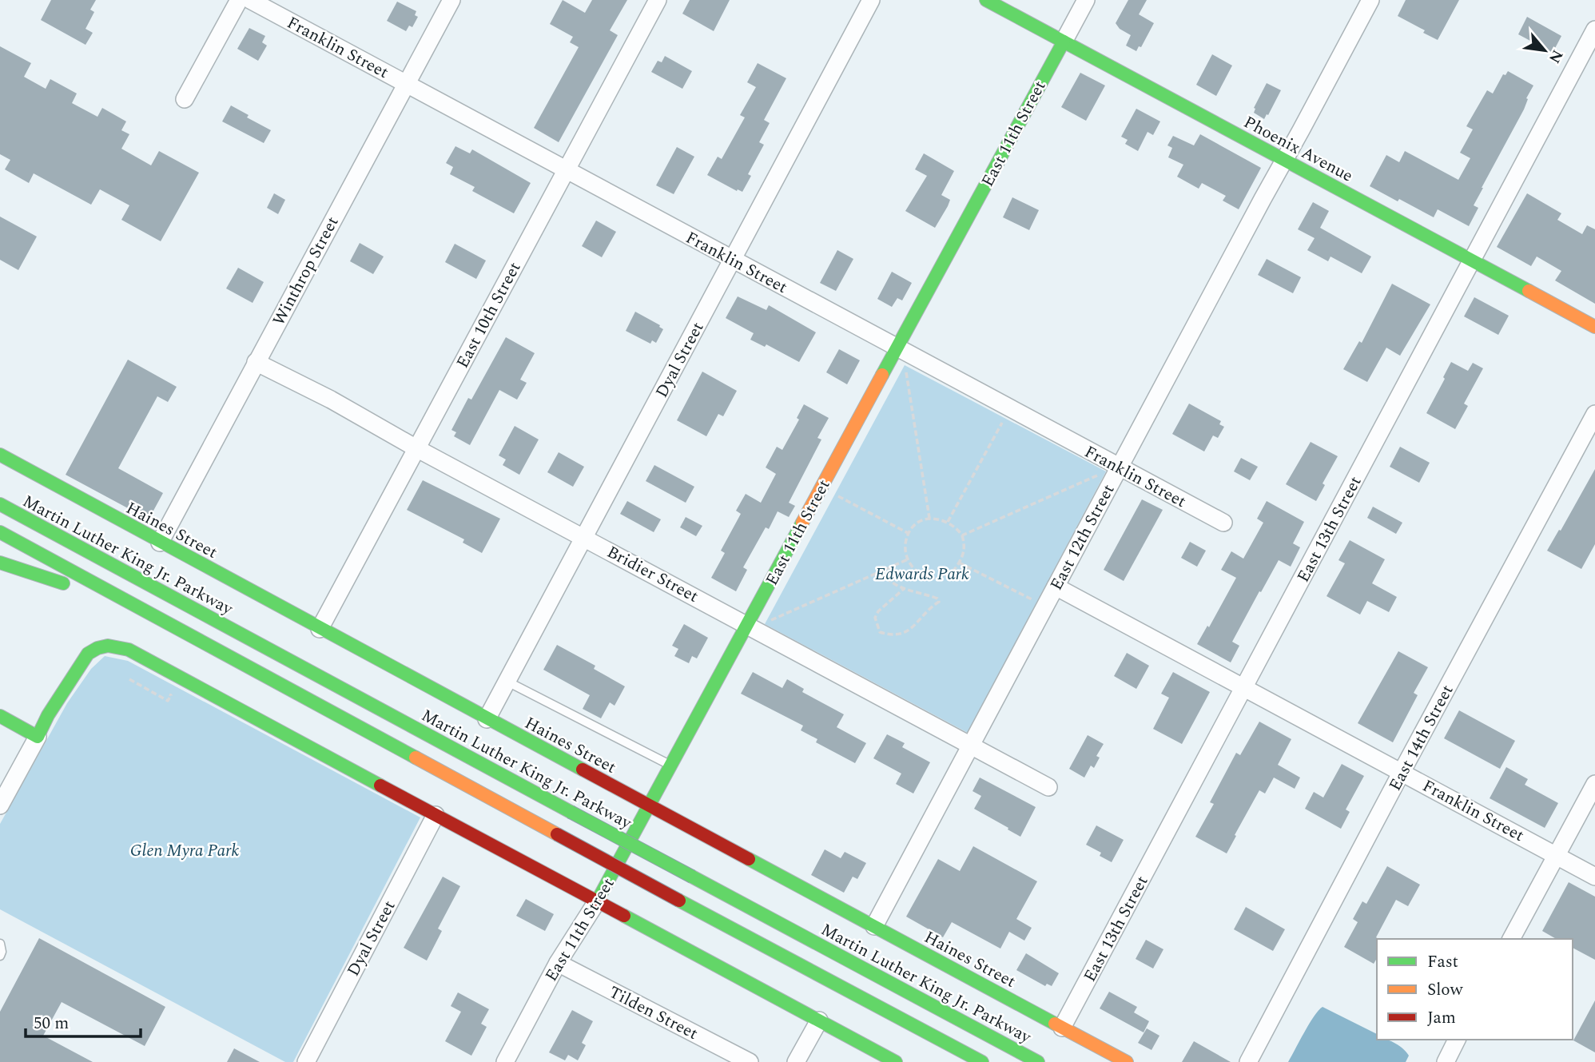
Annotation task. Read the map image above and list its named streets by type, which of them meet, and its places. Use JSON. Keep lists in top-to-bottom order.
{
  "streets": {
    "main road": [
      "East 11th Street",
      "Phoenix Avenue",
      "Haines Street",
      "Martin Luther King Jr. Parkway"
    ],
    "street": [
      "Franklin Street",
      "Winthrop Street",
      "East 10th Street",
      "Dyal Street",
      "East 13th Street",
      "East 12th Street",
      "Bridier Street",
      "East 14th Street",
      "Tilden Street"
    ]
  },
  "crossings": [
    ["Franklin Street", "East 11th Street"],
    ["Franklin Street", "Winthrop Street"],
    ["Franklin Street", "East 10th Street"],
    ["Franklin Street", "Dyal Street"],
    ["Franklin Street", "East 13th Street"],
    ["Franklin Street", "East 12th Street"],
    ["Franklin Street", "East 14th Street"],
    ["East 11th Street", "Phoenix Avenue"],
    ["East 11th Street", "Haines Street"],
    ["East 11th Street", "Bridier Street"],
    ["East 11th Street", "Tilden Street"],
    ["Phoenix Avenue", "East 13th Street"],
    ["Phoenix Avenue", "East 12th Street"],
    ["Winthrop Street", "Haines Street"],
    ["Winthrop Street", "Bridier Street"],
    ["East 10th Street", "Haines Street"],
    ["East 10th Street", "Bridier Street"],
    ["Dyal Street", "Haines Street"],
    ["Dyal Street", "Bridier Street"],
    ["East 13th Street", "Haines Street"],
    ["Haines Street", "East 12th Street"],
    ["East 12th Street", "Bridier Street"]
  ],
  "parks": ["Edwards Park", "Glen Myra Park"],
  "legend": ["Fast", "Slow", "Jam"],
  "scale_bar": "50 m",
  "north": "bottom right"
}
